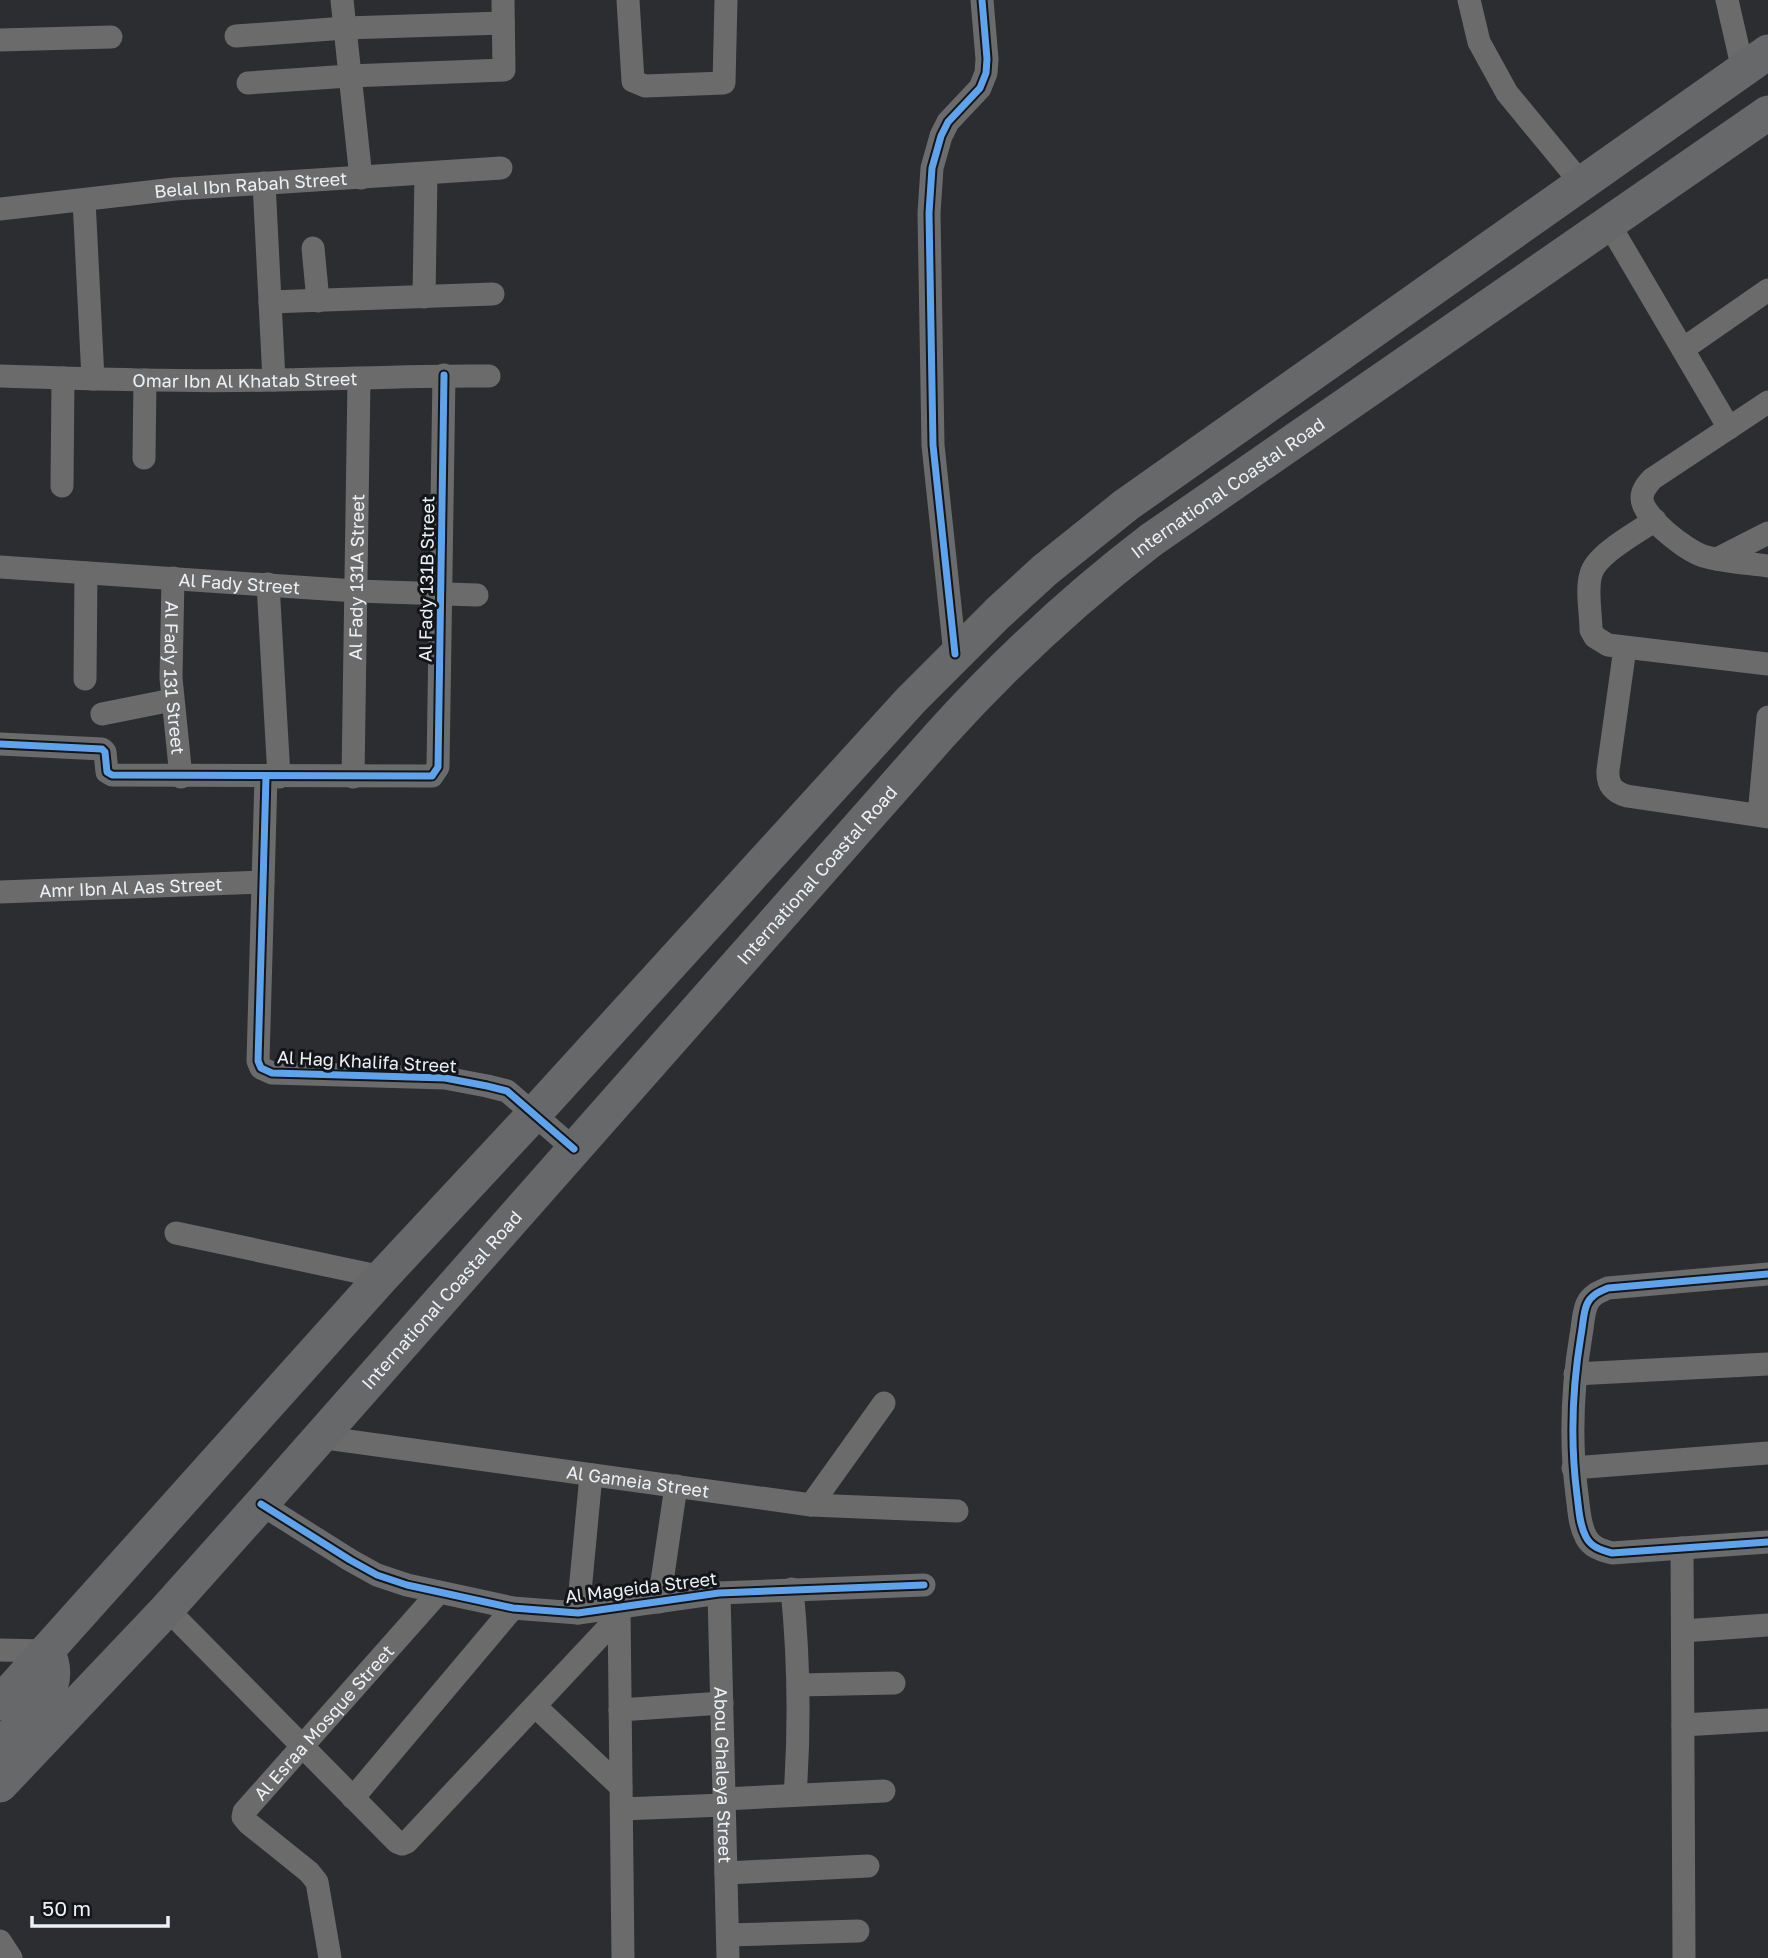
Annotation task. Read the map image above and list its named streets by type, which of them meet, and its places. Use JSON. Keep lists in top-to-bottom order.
{
  "streets": {
    "highway": ["International Coastal Road"],
    "street": [
      "Belal Ibn Rabah Street",
      "Omar Ibn Al Khatab Street",
      "Al Fady 131A Street",
      "Al Fady 131B Street",
      "Al Fady Street",
      "Al Fady 131 Street",
      "Amr Ibn Al Aas Street",
      "Al Hag Khalifa Street",
      "Al Gameia Street",
      "Al Mageida Street",
      "Al Esraa Mosque Street",
      "Abou Ghaleya Street"
    ]
  },
  "crossings": [
    ["Omar Ibn Al Khatab Street", "Al Fady 131A Street"],
    ["Omar Ibn Al Khatab Street", "Al Fady 131B Street"],
    ["International Coastal Road", "Al Hag Khalifa Street"],
    ["International Coastal Road", "Al Gameia Street"],
    ["International Coastal Road", "Al Mageida Street"],
    ["Al Fady 131A Street", "Al Fady 131B Street"],
    ["Al Fady 131A Street", "Al Fady Street"],
    ["Al Fady 131B Street", "Al Fady Street"],
    ["Al Fady Street", "Al Fady 131 Street"],
    ["Al Fady Street", "Al Hag Khalifa Street"],
    ["Amr Ibn Al Aas Street", "Al Hag Khalifa Street"],
    ["Al Mageida Street", "Al Esraa Mosque Street"],
    ["Al Mageida Street", "Abou Ghaleya Street"]
  ],
  "scale_bar": "50 m"
}
